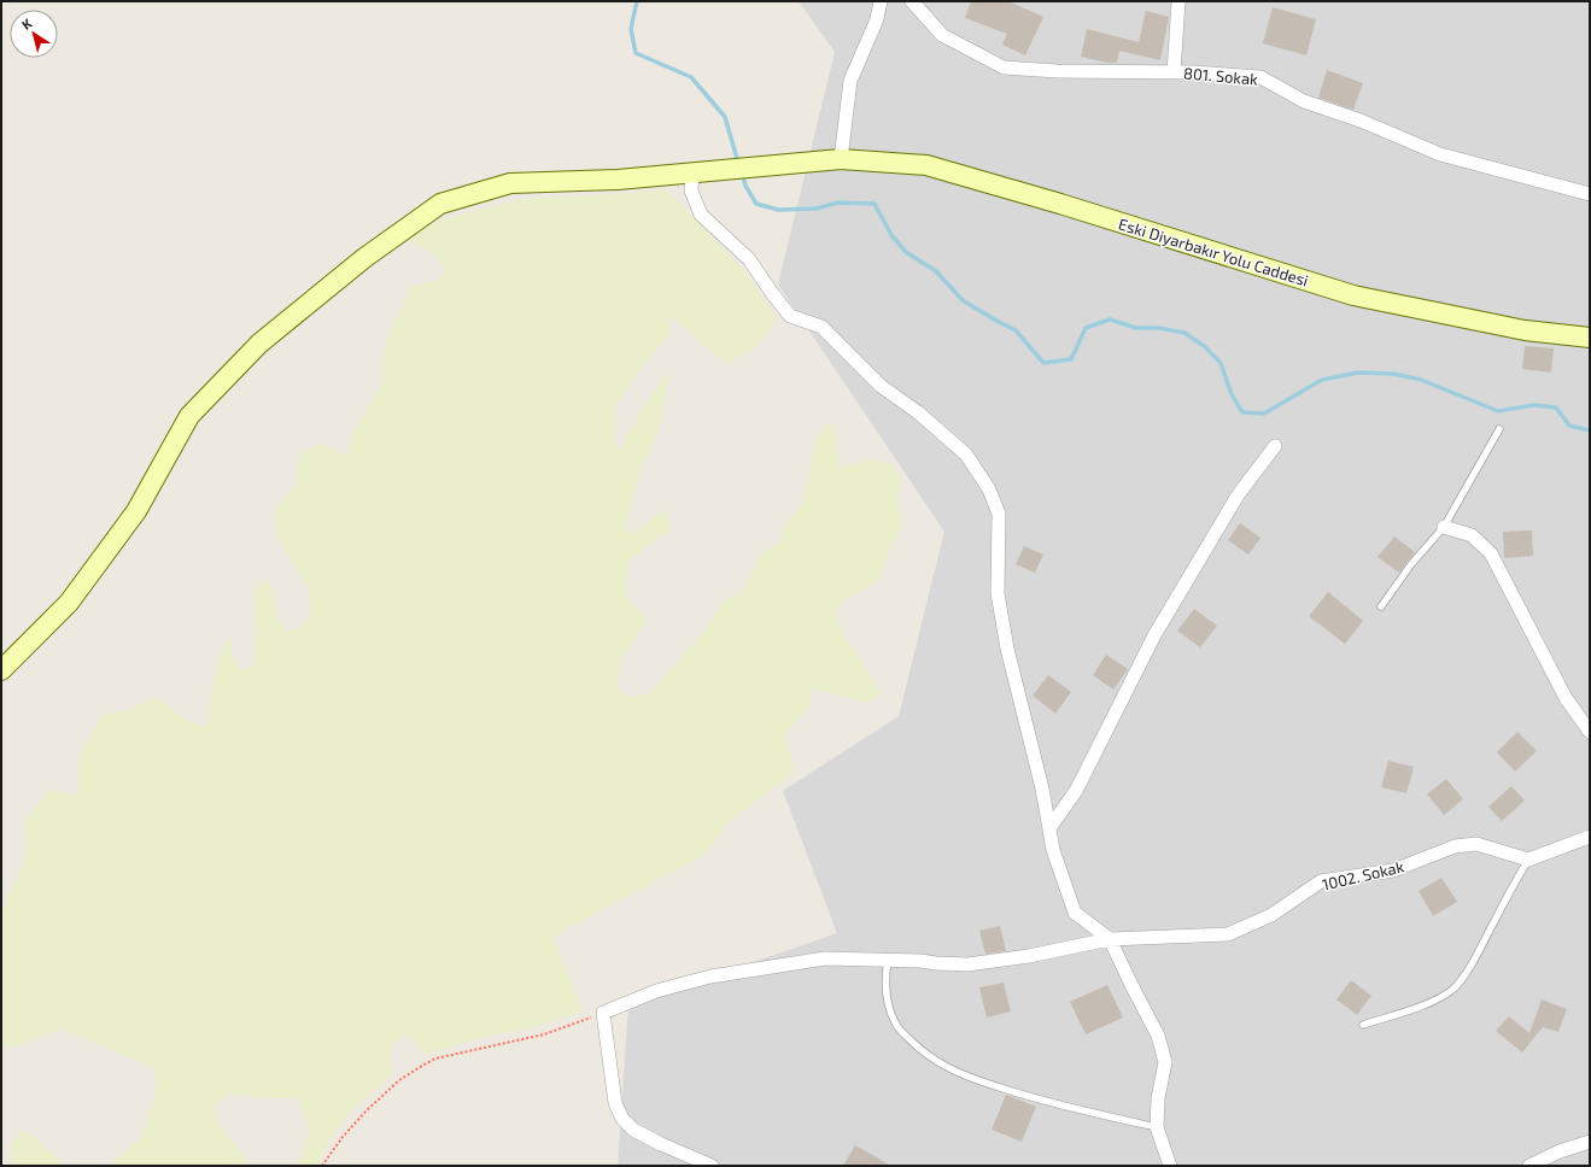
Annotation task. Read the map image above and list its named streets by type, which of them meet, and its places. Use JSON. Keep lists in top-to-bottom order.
{
  "streets": {
    "street": ["801. Sokak", "Eski Diyarbakır Yolu Caddesi", "1002. Sokak"]
  },
  "north": "top left"
}
